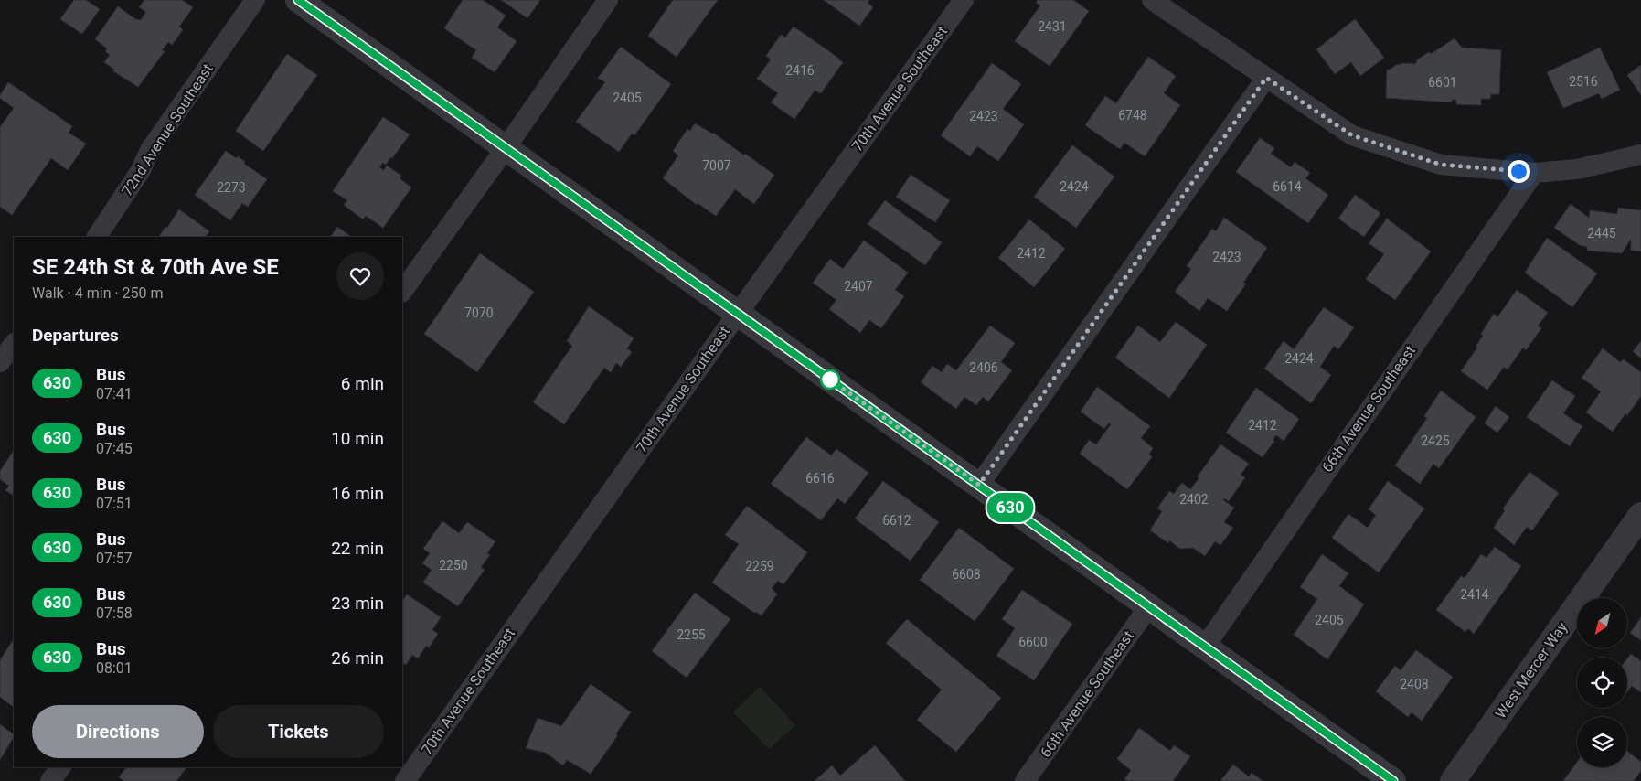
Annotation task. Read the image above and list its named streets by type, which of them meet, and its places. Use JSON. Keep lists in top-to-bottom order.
{
  "streets": {
    "street": [
      "70th Avenue Southeast",
      "72nd Avenue Southeast",
      "66th Avenue Southeast",
      "West Mercer Way"
    ]
  },
  "lines": ["bus line 630"],
  "house_numbers": [
    "2431",
    "2416",
    "2516",
    "6601",
    "2405",
    "6748",
    "2423",
    "7007",
    "2424",
    "6614",
    "2273",
    "2445",
    "2412",
    "2423",
    "2407",
    "7070",
    "2424",
    "2406",
    "2412",
    "2425",
    "6616",
    "2402",
    "6612",
    "2250",
    "2259",
    "6608",
    "2414",
    "2405",
    "2255",
    "6600",
    "2408"
  ],
  "north": "bottom left",
  "page": {
    "on_map": "630",
    "heading": [
      ["SE 24th St & 70th Ave SE", "Walk · 4 min · 250 m"],
      "Departures"
    ],
    "list": [
      {
        "mark": "630",
        "name": "Bus",
        "note": "07:41",
        "value": "6 min"
      },
      {
        "mark": "630",
        "name": "Bus",
        "note": "07:45",
        "value": "10 min"
      },
      {
        "mark": "630",
        "name": "Bus",
        "note": "07:51",
        "value": "16 min"
      },
      {
        "mark": "630",
        "name": "Bus",
        "note": "07:57",
        "value": "22 min"
      },
      {
        "mark": "630",
        "name": "Bus",
        "note": "07:58",
        "value": "23 min"
      },
      {
        "mark": "630",
        "name": "Bus",
        "note": "08:01",
        "value": "26 min"
      }
    ],
    "buttons": ["Directions", "Tickets"]
  }
}
